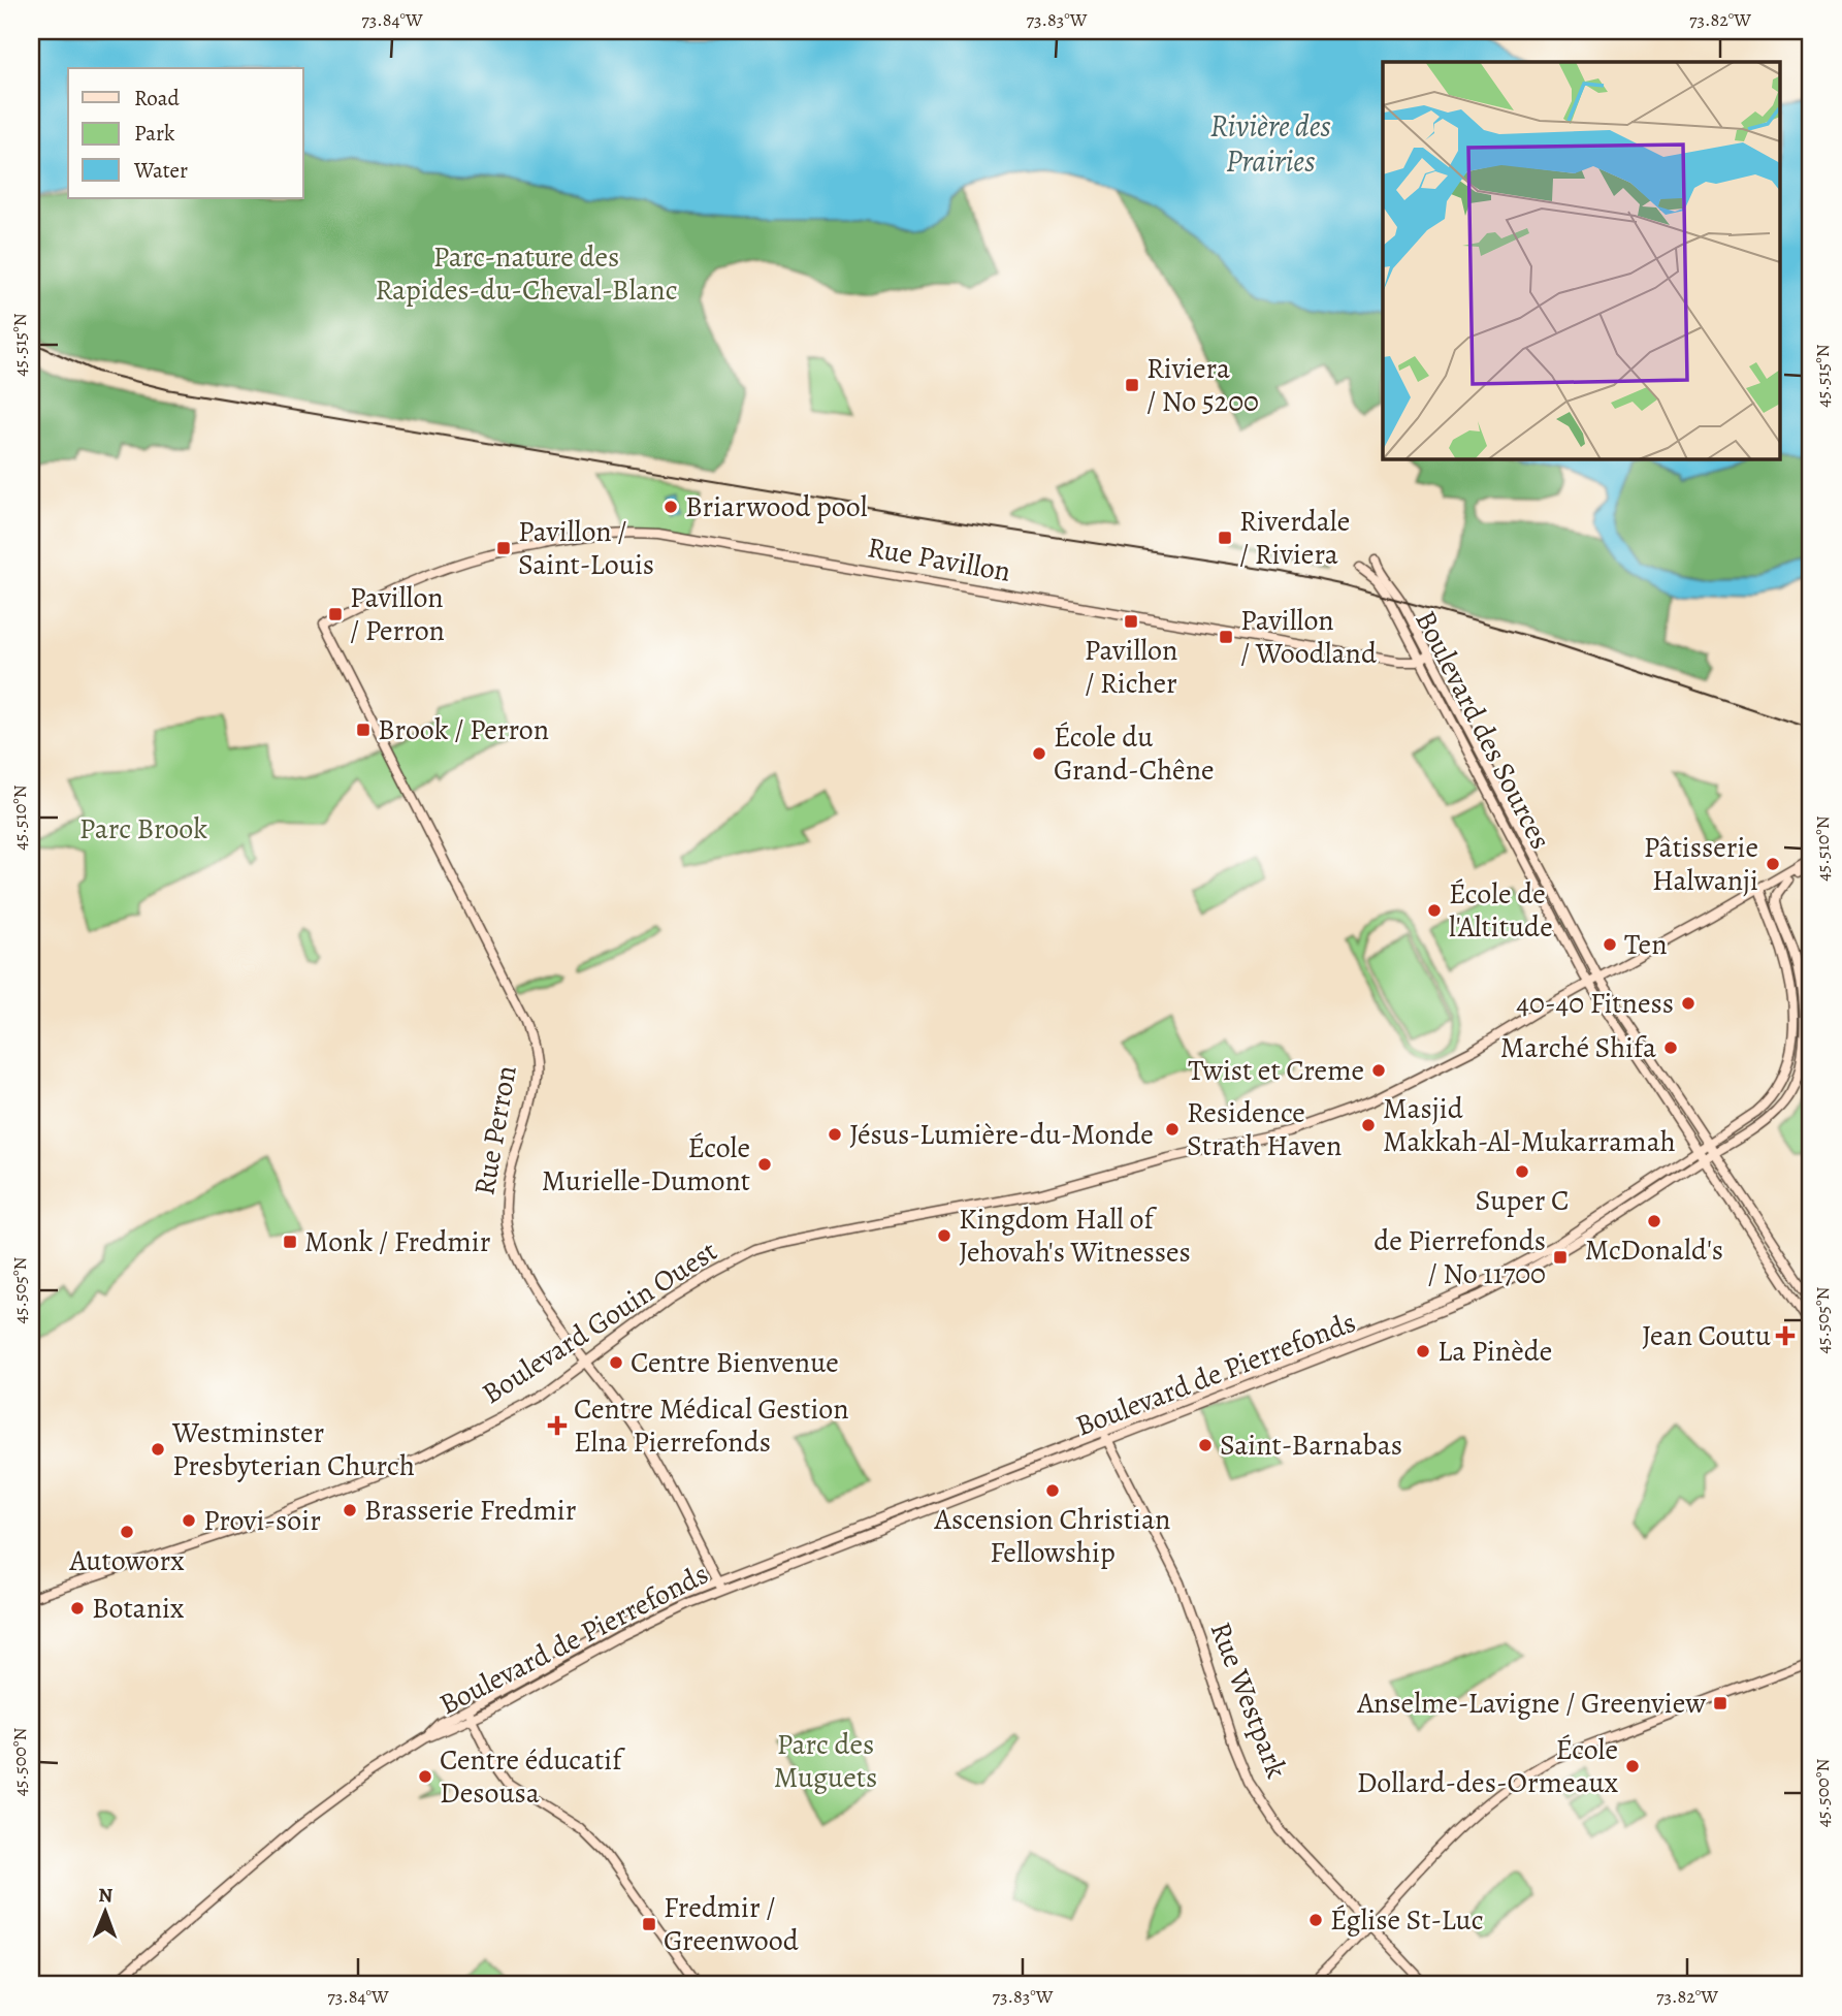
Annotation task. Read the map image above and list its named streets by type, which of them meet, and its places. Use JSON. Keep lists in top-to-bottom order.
{
  "streets": {
    "street": [
      "Rue Pavillon",
      "Boulevard des Sources",
      "Rue Perron",
      "Boulevard Gouin Ouest",
      "Boulevard de Pierrefonds",
      "Rue Westpark"
    ]
  },
  "crossings": [
    ["Rue Pavillon", "Boulevard des Sources"],
    ["Rue Pavillon", "Rue Perron"],
    ["Boulevard des Sources", "Boulevard Gouin Ouest"],
    ["Boulevard des Sources", "Boulevard de Pierrefonds"],
    ["Rue Perron", "Boulevard Gouin Ouest"],
    ["Rue Perron", "Boulevard de Pierrefonds"],
    ["Boulevard Gouin Ouest", "Boulevard de Pierrefonds"],
    ["Boulevard de Pierrefonds", "Rue Westpark"]
  ],
  "water": ["Rivière des Prairies"],
  "parks": ["Parc-nature des Rapides-du-Cheval-Blanc", "Parc Brook", "Parc des Muguets"],
  "places": {
    "transit": [
      "Riviera / No 5200",
      "Riverdale / Riviera",
      "Pavillon / Saint-Louis",
      "Pavillon / Perron",
      "Pavillon / Richer",
      "Pavillon / Woodland",
      "Brook / Perron",
      "Monk / Fredmir",
      "de Pierrefonds / No 11700",
      "Anselme-Lavigne / Greenview",
      "Fredmir / Greenwood"
    ],
    "other": [
      "Briarwood pool",
      "École du Grand-Chêne",
      "Pâtisserie Halwanji",
      "École de l'Altitude",
      "Ten",
      "40-40 Fitness",
      "Marché Shifa",
      "Twist et Creme",
      "Masjid Makkah-Al-Mukarramah",
      "Residence Strath Haven",
      "Jésus-Lumière-du-Monde",
      "École Murielle-Dumont",
      "Super C",
      "McDonald's",
      "Kingdom Hall of Jehovah's Witnesses",
      "La Pinède",
      "Centre Bienvenue",
      "Saint-Barnabas",
      "Westminster Presbyterian Church",
      "Ascension Christian Fellowship",
      "Brasserie Fredmir",
      "Provi-soir",
      "Autoworx",
      "Botanix",
      "École Dollard-des-Ormeaux",
      "Centre éducatif Desousa",
      "Église St-Luc"
    ],
    "health": ["Jean Coutu", "Centre Médical Gestion Elna Pierrefonds"]
  },
  "legend": ["Road", "Park", "Water"],
  "north": "top",
  "coordinates": [
    "73.84°W",
    "73.83°W",
    "73.82°W",
    "45.515°N",
    "45.510°N",
    "45.505°N",
    "45.500°N"
  ]
}
